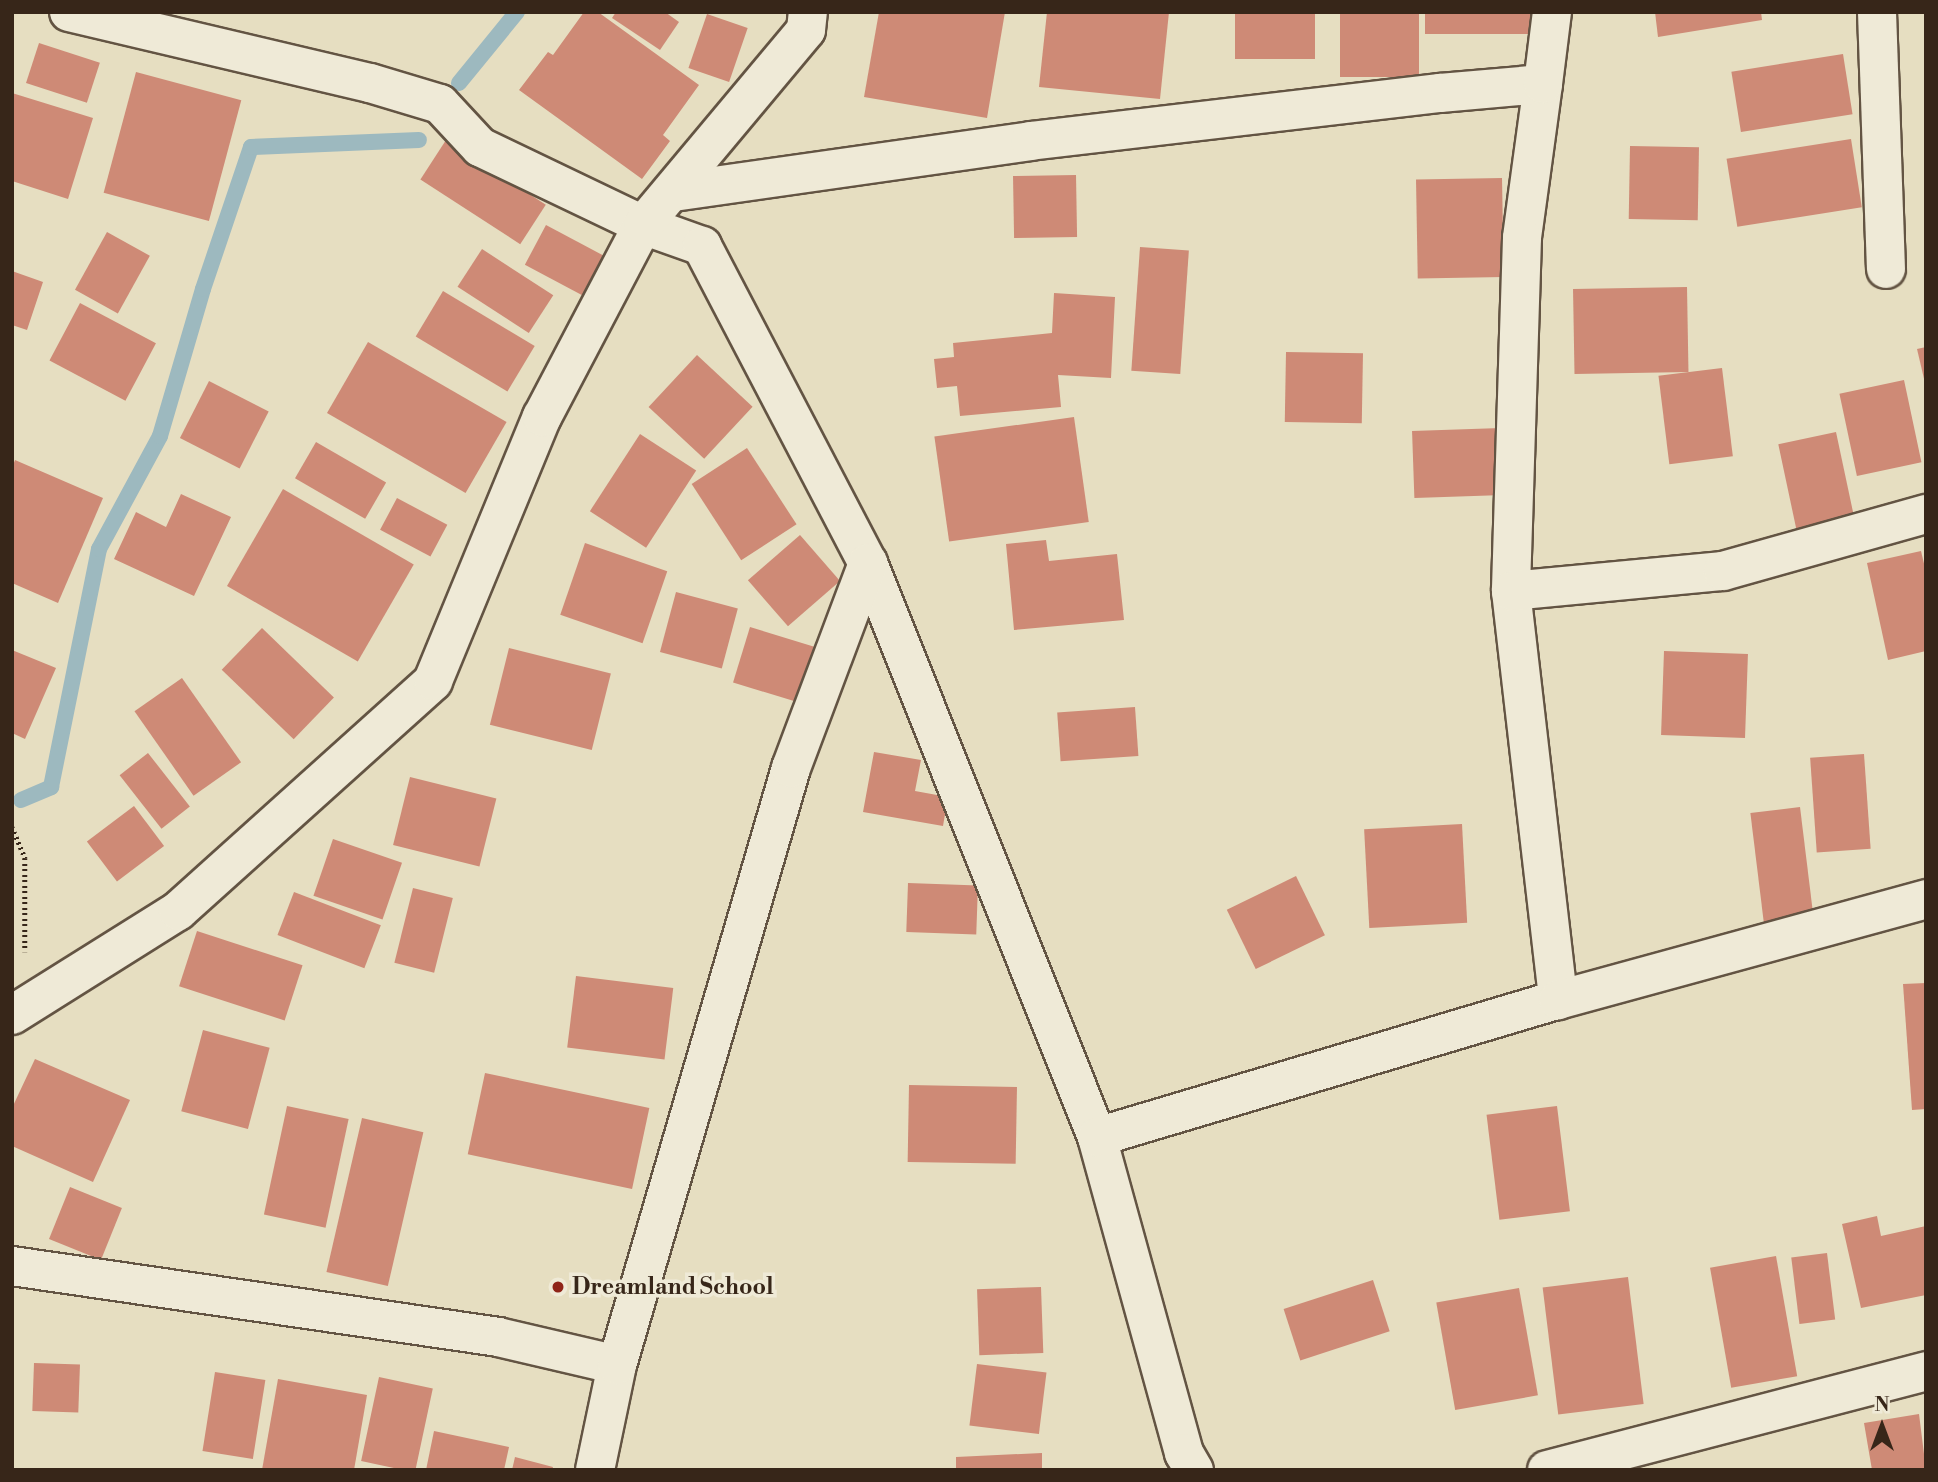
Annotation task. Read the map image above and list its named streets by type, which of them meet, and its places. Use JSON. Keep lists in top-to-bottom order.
{
  "places": ["Dreamland School"],
  "north": "top"
}
